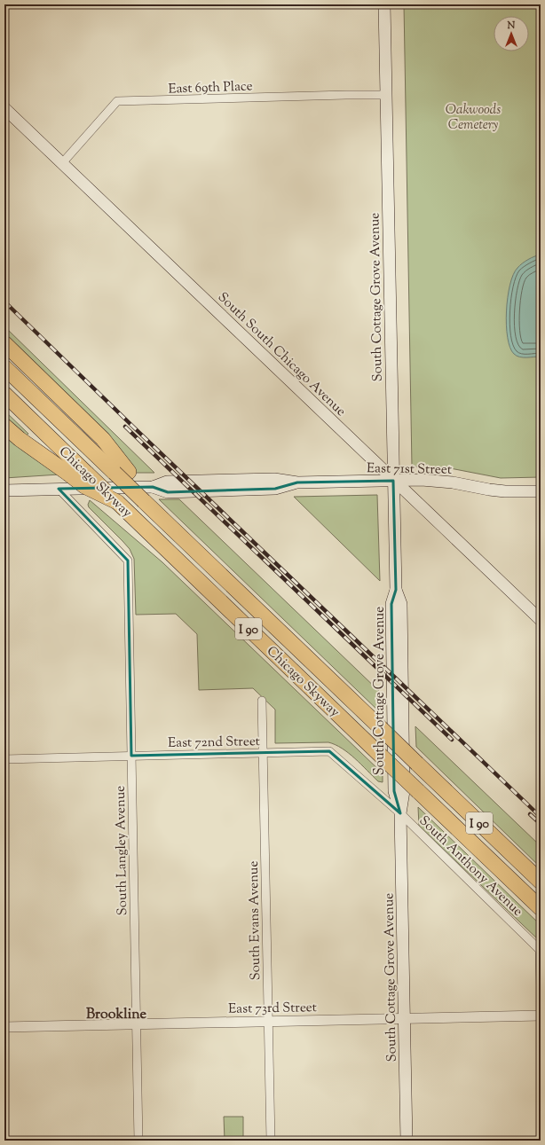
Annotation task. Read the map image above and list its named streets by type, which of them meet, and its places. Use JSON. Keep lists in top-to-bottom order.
{
  "streets": {
    "highway": ["Chicago Skyway", "I 90"],
    "main road": ["South Cottage Grove Avenue", "South South Chicago Avenue", "East 71st Street"],
    "street": [
      "East 69th Place",
      "East 72nd Street",
      "South Langley Avenue",
      "South Anthony Avenue",
      "South Evans Avenue",
      "East 73rd Street"
    ]
  },
  "crossings": [
    ["East 69th Place", "South Cottage Grove Avenue"],
    ["East 69th Place", "South South Chicago Avenue"],
    ["South Cottage Grove Avenue", "South South Chicago Avenue"],
    ["South Cottage Grove Avenue", "East 71st Street"],
    ["South Cottage Grove Avenue", "East 72nd Street"],
    ["South Cottage Grove Avenue", "South Anthony Avenue"],
    ["South Cottage Grove Avenue", "East 73rd Street"],
    ["South South Chicago Avenue", "East 71st Street"],
    ["East 71st Street", "South Langley Avenue"],
    ["East 72nd Street", "South Langley Avenue"],
    ["East 72nd Street", "South Anthony Avenue"],
    ["East 72nd Street", "South Evans Avenue"],
    ["South Langley Avenue", "East 73rd Street"],
    ["South Evans Avenue", "East 73rd Street"]
  ],
  "districts": ["Brookline"],
  "parks": ["Oakwoods Cemetery"],
  "north": "top"
}
